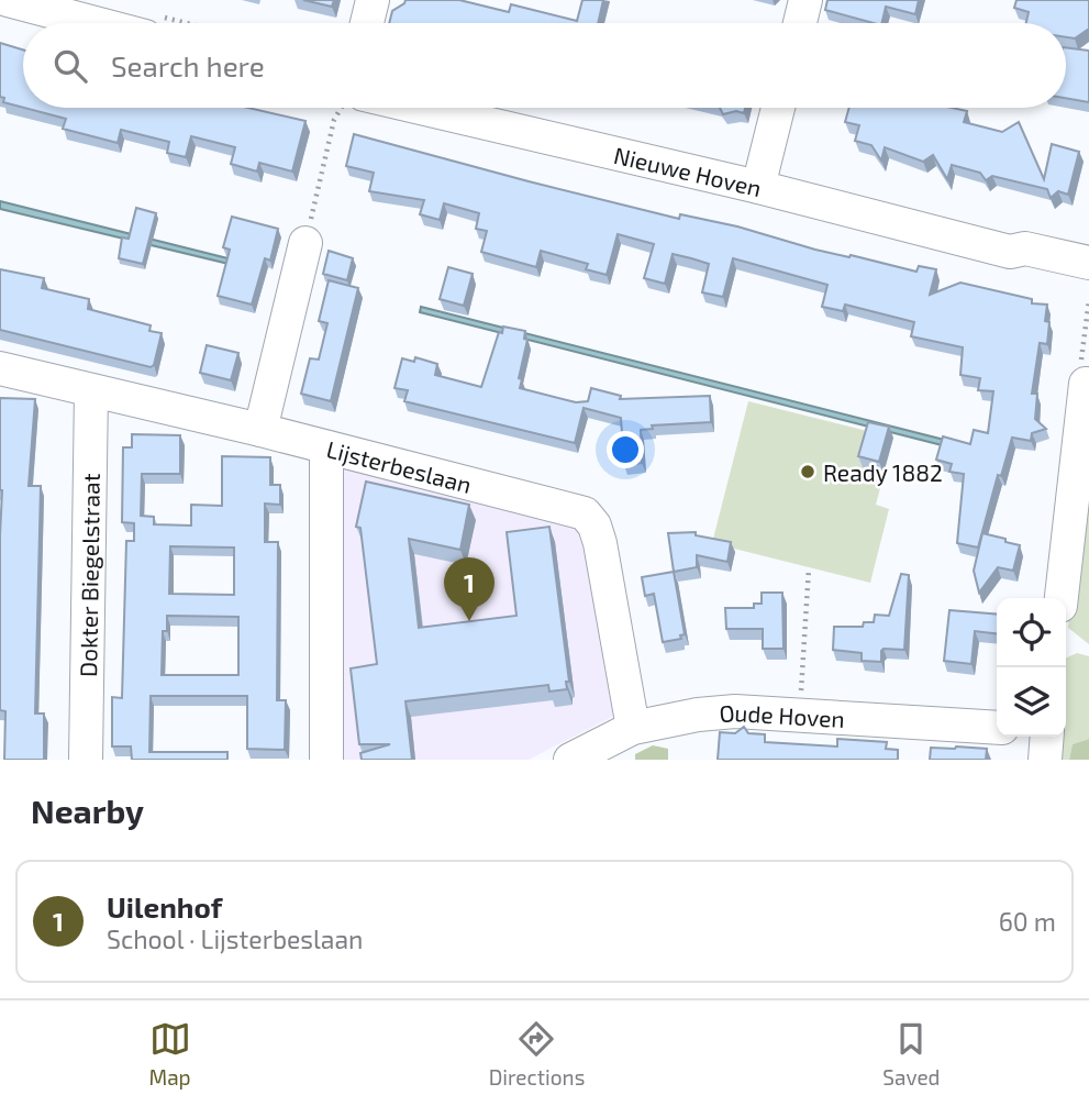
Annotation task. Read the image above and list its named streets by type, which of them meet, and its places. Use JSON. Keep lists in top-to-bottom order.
{
  "streets": {
    "street": [
      "Nieuwe Hoven",
      "Lijsterbeslaan",
      "Dokter Biegelstraat",
      "Oude Hoven"
    ]
  },
  "crossings": [
    ["Lijsterbeslaan", "Dokter Biegelstraat"],
    ["Lijsterbeslaan", "Oude Hoven"]
  ],
  "places": ["Ready 1882"],
  "page": {
    "search": "Search here",
    "pins": "1",
    "heading": "Nearby",
    "list": [
      {
        "mark": "1",
        "name": "Uilenhof",
        "note": "School · Lijsterbeslaan",
        "value": "60 m"
      }
    ],
    "nav": ["Map", "Directions", "Saved"]
  }
}
